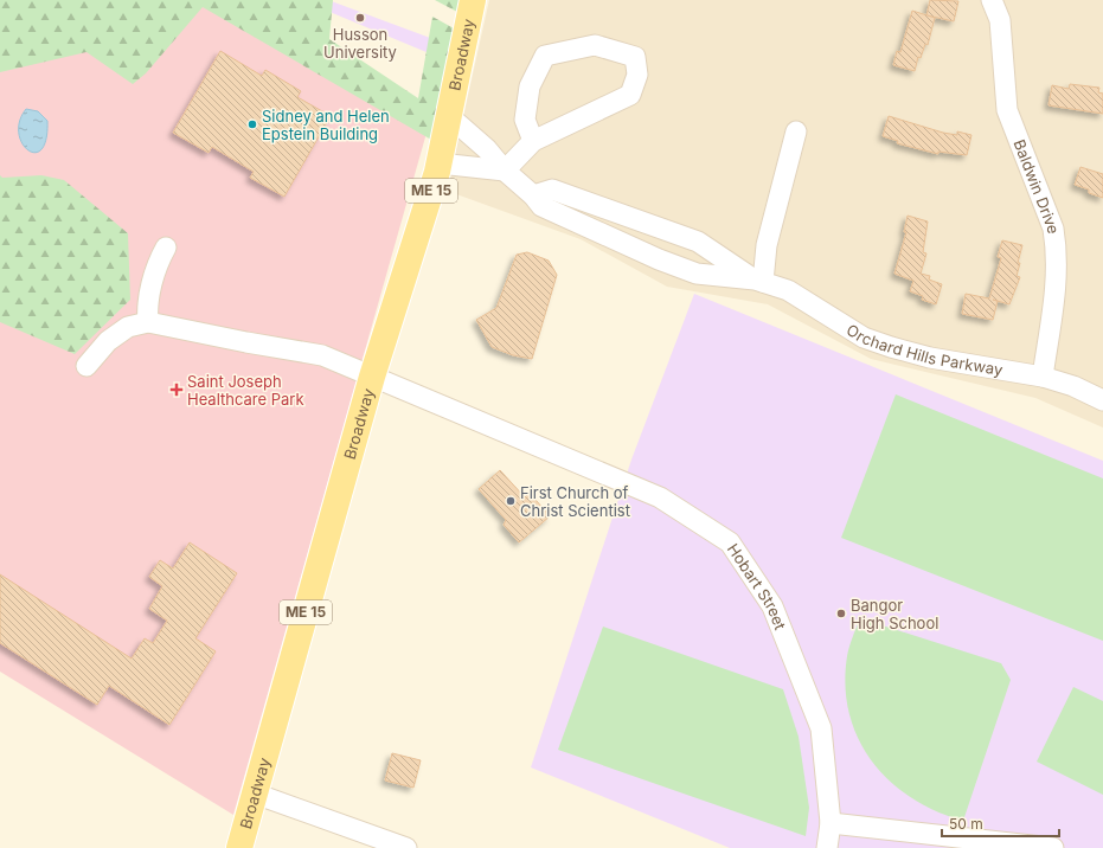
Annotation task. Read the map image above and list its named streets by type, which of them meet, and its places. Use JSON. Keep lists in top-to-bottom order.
{
  "streets": {
    "main road": ["Broadway", "ME 15"],
    "street": ["Baldwin Drive", "Orchard Hills Parkway", "Hobart Street"]
  },
  "crossings": [
    ["Broadway", "Orchard Hills Parkway"],
    ["Broadway", "Hobart Street"],
    ["Baldwin Drive", "Orchard Hills Parkway"]
  ],
  "places": {
    "other": [
      "Husson University",
      "Sidney and Helen Epstein Building",
      "First Church of Christ Scientist",
      "Bangor High School"
    ],
    "health": ["Saint Joseph Healthcare Park"]
  },
  "scale_bar": "50 m"
}
